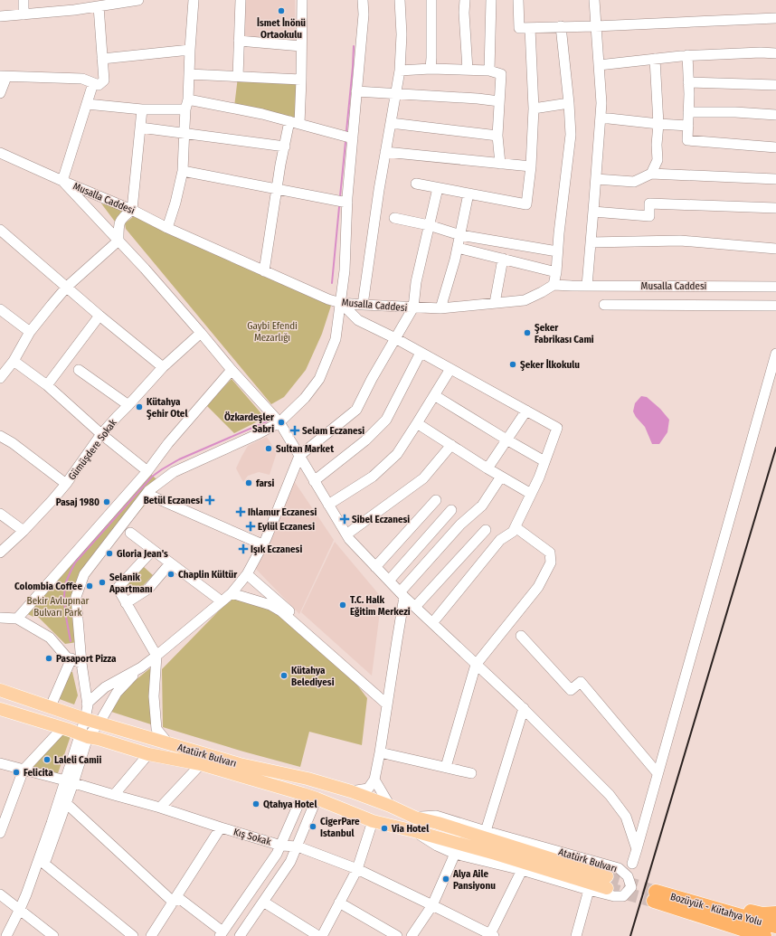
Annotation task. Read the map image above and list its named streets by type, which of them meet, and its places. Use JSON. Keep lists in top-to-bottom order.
{
  "streets": {
    "highway": ["Bozüyük - Kütahya Yolu"],
    "main road": ["Atatürk Bulvarı"],
    "street": ["Musalla Caddesi", "Gümüşdere Sokak", "Kış Sokak"]
  },
  "parks": ["Gaybi Efendi Mezarlığı", "Bekir Avlupınar Bulvarı Park"],
  "places": {
    "other": [
      "İsmet İnönü Ortaokulu",
      "Şeker Fabrikası Cami",
      "Şeker İlkokulu",
      "Kütahya Şehir Otel",
      "Özkardeşler Sabri",
      "Sultan Market",
      "farsi",
      "Pasaj 1980",
      "Gloria Jean's",
      "Chaplin Kültür",
      "Selanik Apartmanı",
      "Colombia Coffee",
      "T.C. Halk Eğitim Merkezi",
      "Pasaport Pizza",
      "Kütahya Belediyesi",
      "Laleli Camii",
      "Felicita",
      "Qtahya Hotel",
      "CigerPare Istanbul",
      "Via Hotel",
      "Alya Aile Pansiyonu"
    ],
    "health": [
      "Selam Eczanesi",
      "Betül Eczanesi",
      "Ihlamur Eczanesi",
      "Sibel Eczanesi",
      "Eylül Eczanesi",
      "Işık Eczanesi"
    ]
  }
}
